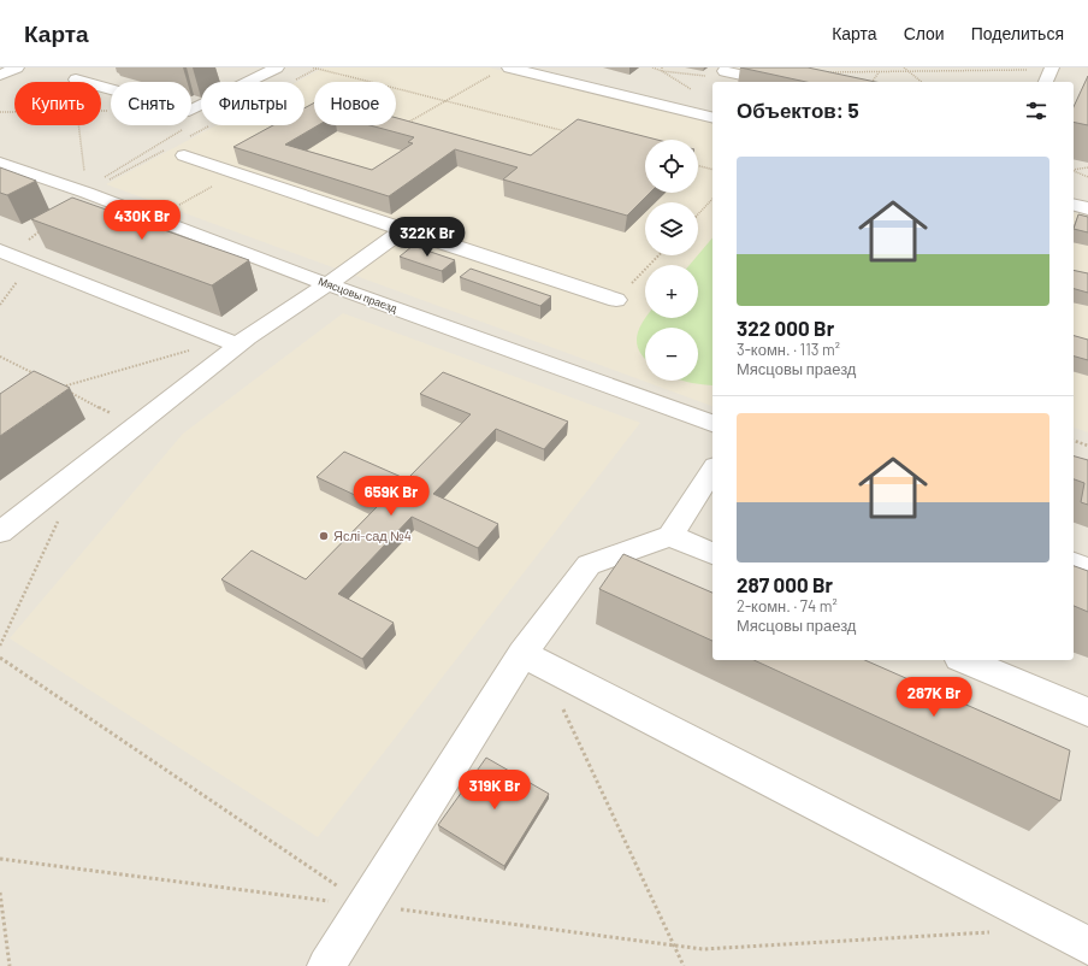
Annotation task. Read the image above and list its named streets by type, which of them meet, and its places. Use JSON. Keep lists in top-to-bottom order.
{
  "streets": {
    "street": ["Мясцовы праезд"]
  },
  "places": ["Яслі-сад №4"],
  "page": {
    "header": "Карта",
    "nav": ["Карта", "Слои", "Поделиться"],
    "chip": [
      "Купить",
      "Снять",
      "Фильтры",
      "Новое"
    ],
    "heading": "Объектов: 5",
    "map_buttons": ["+", "−"],
    "list": [
      {
        "name": "322 000 Br",
        "note": "3-комн. · 113 m² · Мясцовы праезд"
      },
      {
        "name": "287 000 Br",
        "note": "2-комн. · 74 m² · Мясцовы праезд"
      }
    ],
    "price": [
      "430K Br",
      "322K Br",
      "659K Br",
      "287K Br",
      "319K Br"
    ]
  }
}
